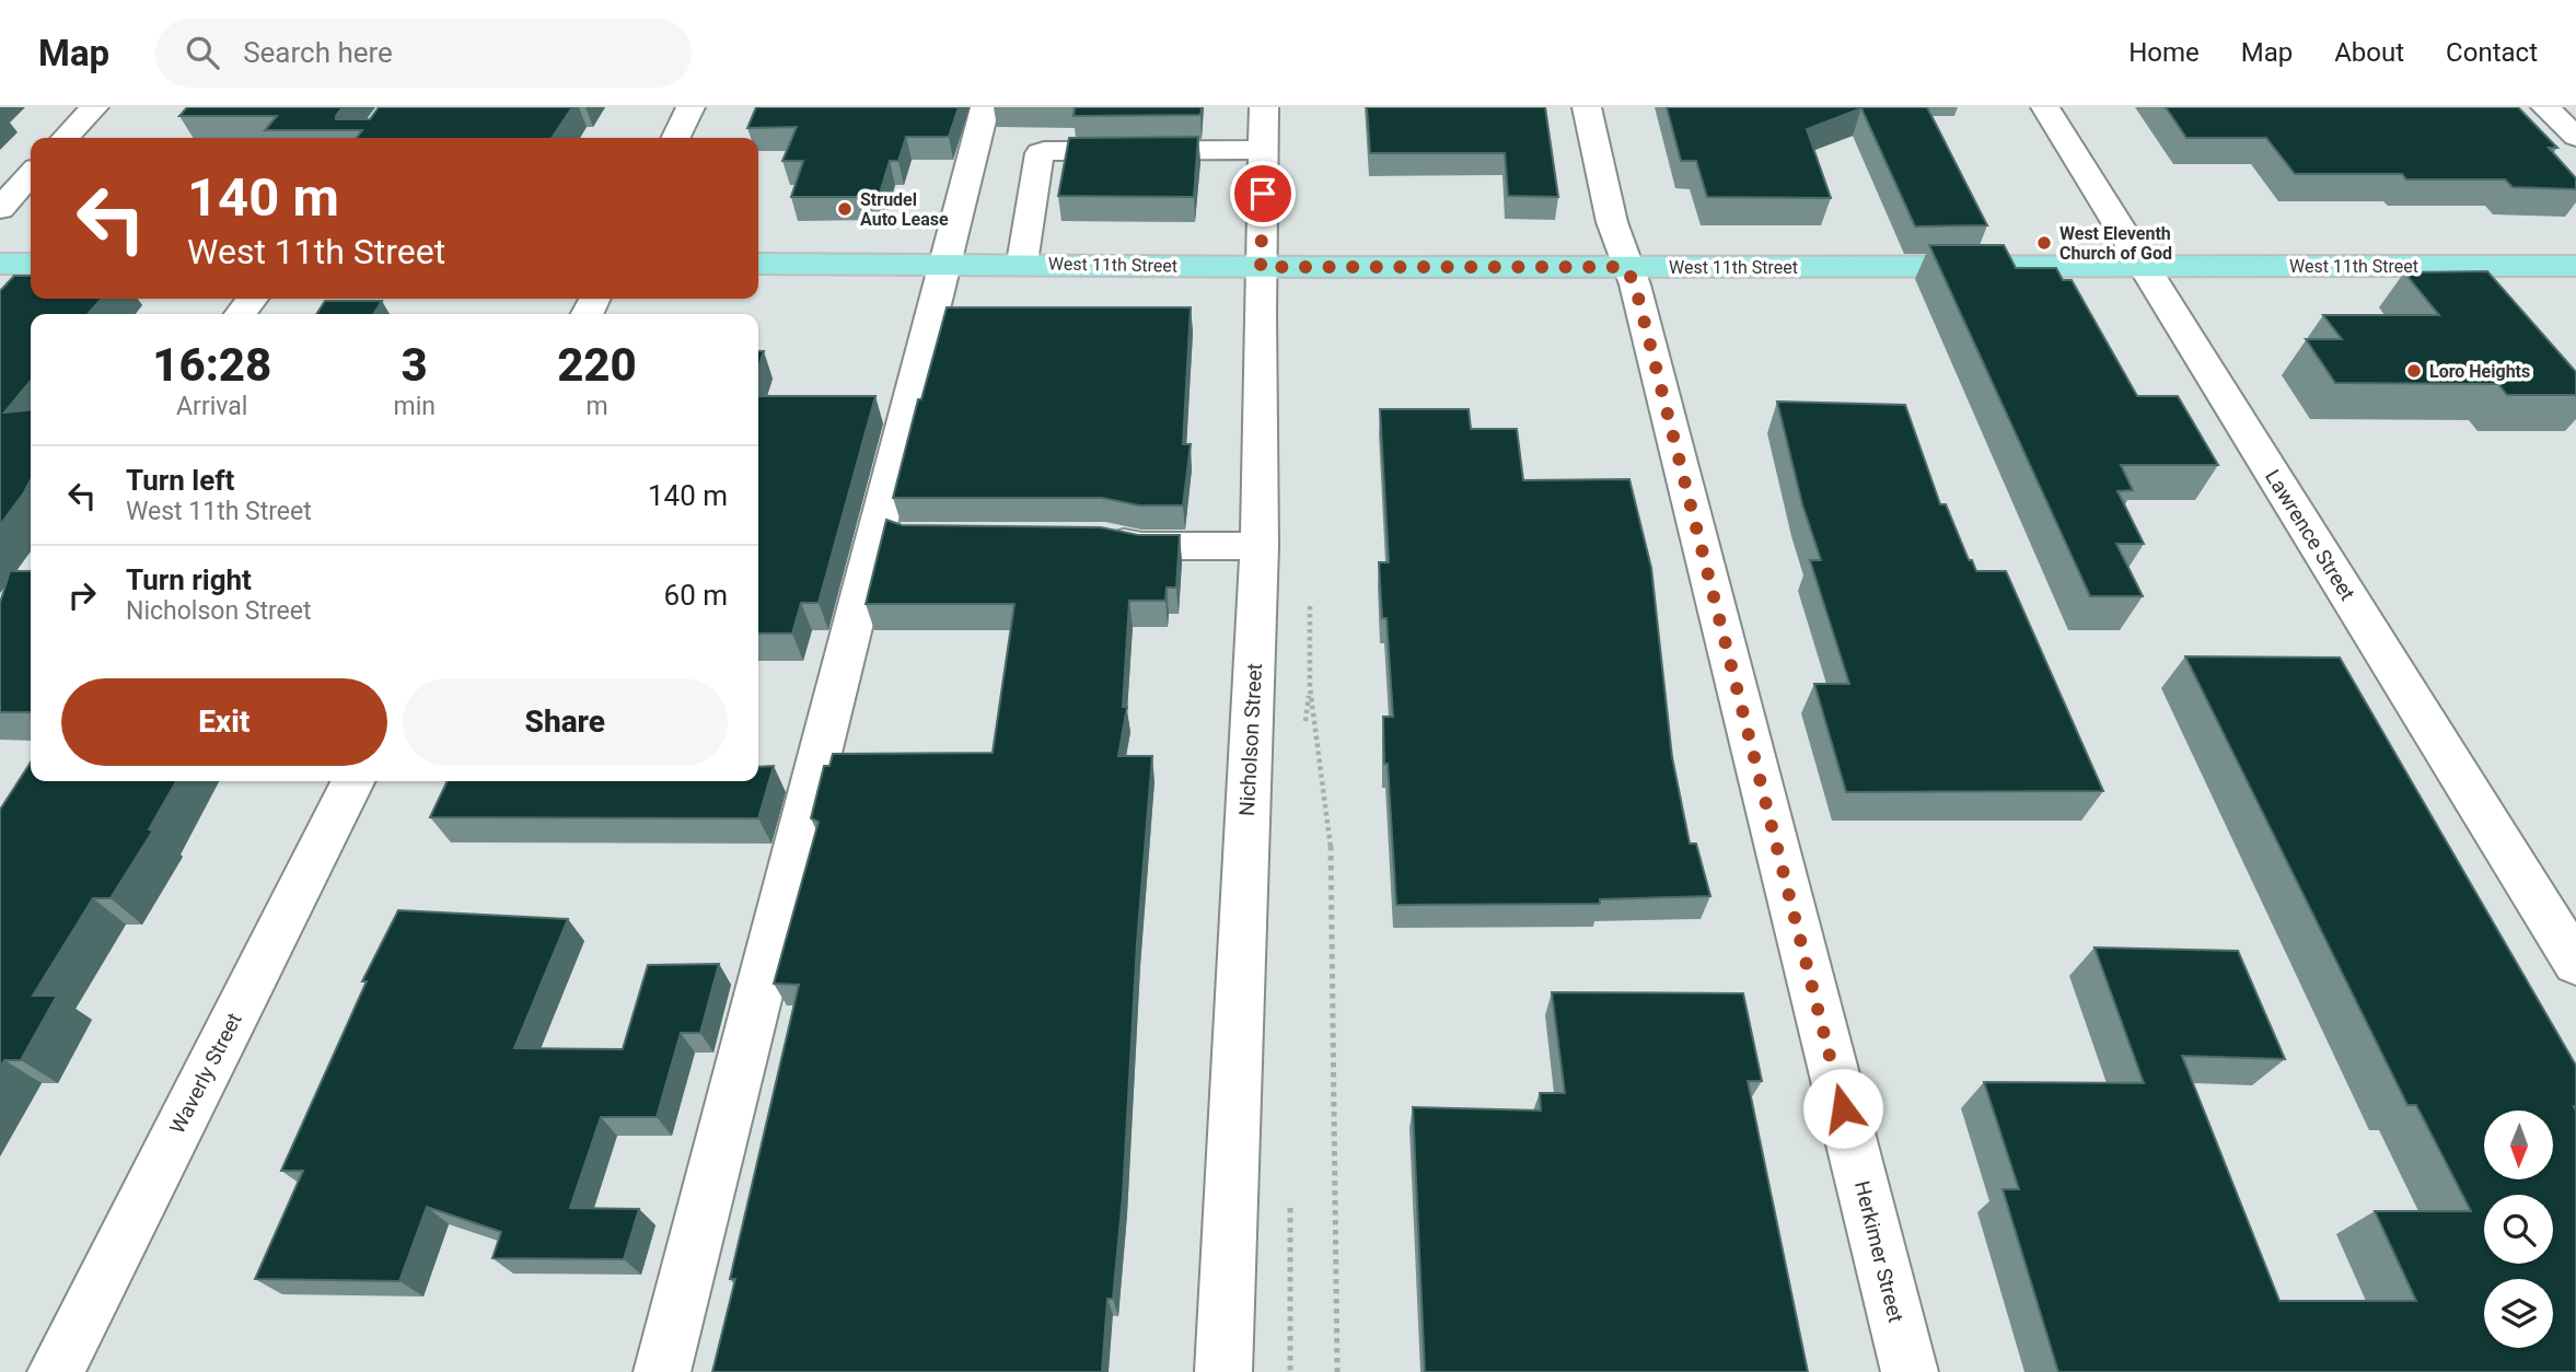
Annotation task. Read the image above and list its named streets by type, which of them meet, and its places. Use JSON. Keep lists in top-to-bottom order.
{
  "streets": {
    "main road": ["West 11th Street"],
    "street": [
      "Lawrence Street",
      "Nicholson Street",
      "Waverly Street",
      "Herkimer Street"
    ]
  },
  "crossings": [
    ["West 11th Street", "Lawrence Street"],
    ["West 11th Street", "Nicholson Street"],
    ["West 11th Street", "Herkimer Street"]
  ],
  "places": ["Strudel Auto Lease", "West Eleventh Church of God", "Loro Heights"],
  "north": "bottom",
  "page": {
    "header": "Map",
    "search": "Search here",
    "nav": [
      "Home",
      "Map",
      "About",
      "Contact"
    ],
    "turn": ["140 m", "West 11th Street"],
    "eta": [
      "16:28",
      "Arrival",
      "3",
      "min",
      "220",
      "m"
    ],
    "list": [
      {
        "name": "Turn left",
        "note": "West 11th Street",
        "value": "140 m"
      },
      {
        "name": "Turn right",
        "note": "Nicholson Street",
        "value": "60 m"
      }
    ],
    "buttons": ["Exit", "Share"]
  }
}
